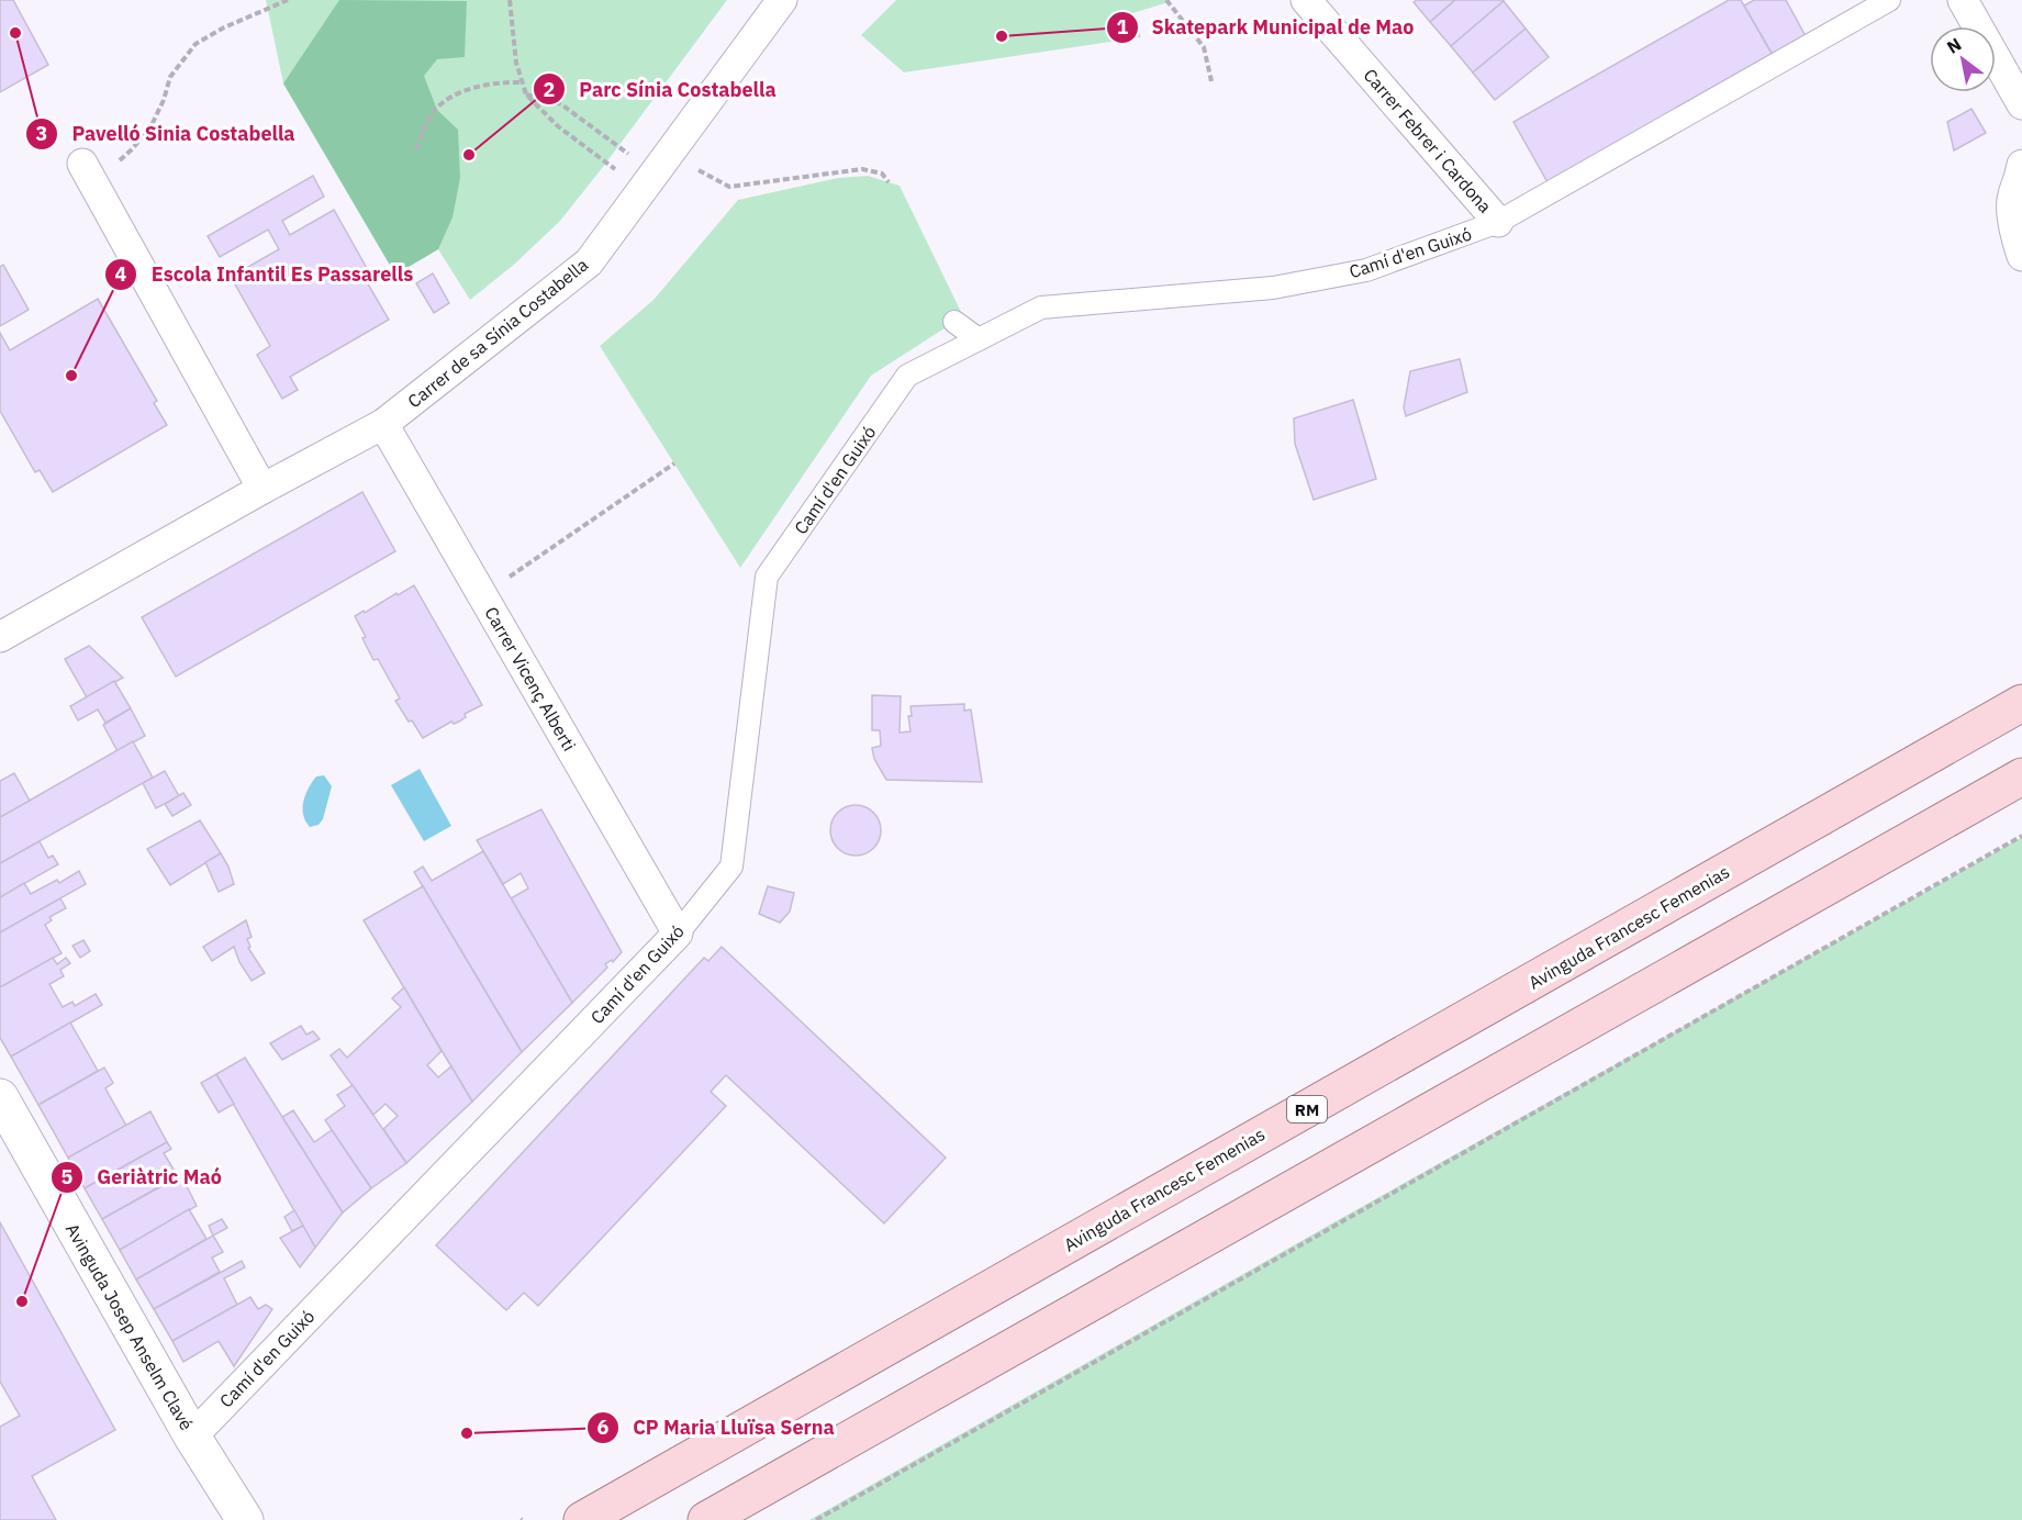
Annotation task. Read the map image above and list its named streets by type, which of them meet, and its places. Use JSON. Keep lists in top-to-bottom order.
{
  "streets": {
    "main road": ["Avinguda Francesc Femenias", "RM"],
    "street": [
      "Carrer Febrer i Cardona",
      "Camí d'en Guixó",
      "Carrer de sa Sínia Costabella",
      "Carrer Vicenç Alberti",
      "Avinguda Josep Anselm Clavé"
    ]
  },
  "crossings": [
    ["Carrer Febrer i Cardona", "Camí d'en Guixó"],
    ["Camí d'en Guixó", "Carrer Vicenç Alberti"],
    ["Camí d'en Guixó", "Avinguda Josep Anselm Clavé"],
    ["Carrer de sa Sínia Costabella", "Carrer Vicenç Alberti"]
  ],
  "places": [
    "Pavelló Sinia Costabella",
    "Skatepark Municipal de Mao",
    "Parc Sínia Costabella",
    "Escola Infantil Es Passarells",
    "Geriàtric Maó",
    "CP Maria Lluïsa Serna"
  ],
  "north": "top left"
}
